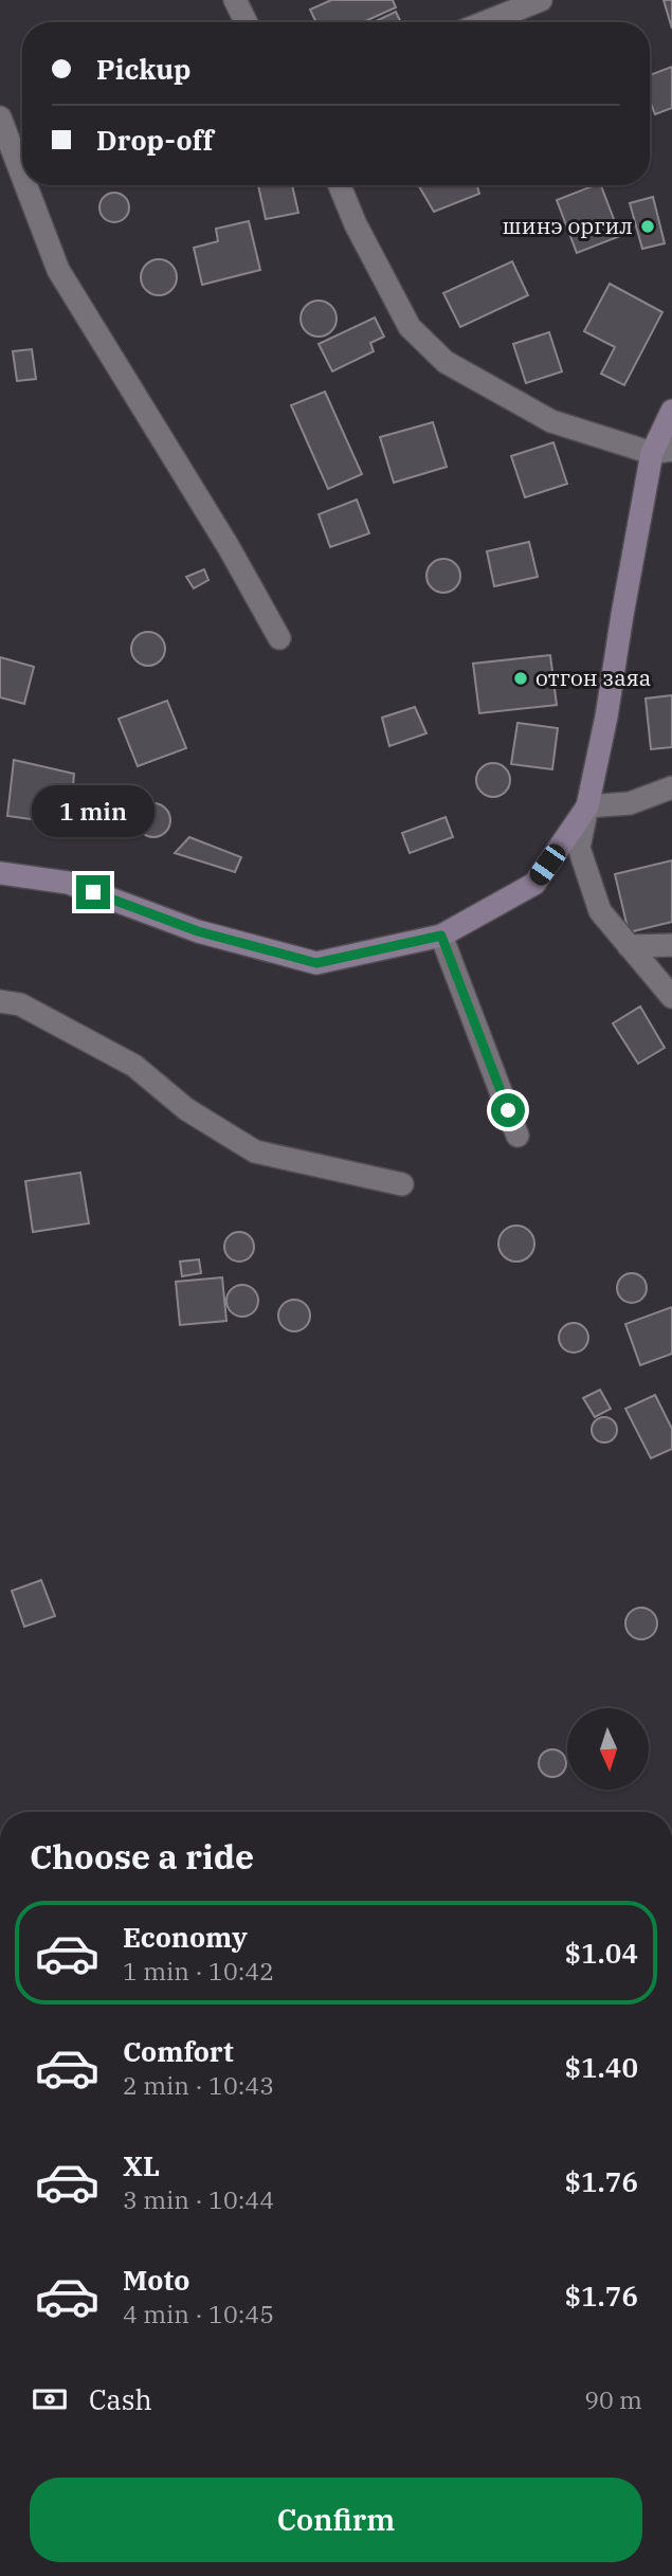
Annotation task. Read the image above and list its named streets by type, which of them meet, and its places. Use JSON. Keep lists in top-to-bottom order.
{
  "places": ["шинэ оргил", "отгон заяа"],
  "north": "bottom",
  "page": {
    "banner": ["Pickup", "Drop-off"],
    "bubble": "1 min",
    "heading": "Choose a ride",
    "list": [
      {
        "name": "Economy",
        "note": "1 min · 10:42",
        "value": "$1.04"
      },
      {
        "name": "Comfort",
        "note": "2 min · 10:43",
        "value": "$1.40"
      },
      {
        "name": "XL",
        "note": "3 min · 10:44",
        "value": "$1.76"
      },
      {
        "name": "Moto",
        "note": "4 min · 10:45",
        "value": "$1.76"
      }
    ],
    "pay": ["Cash", "90 m"],
    "buttons": "Confirm"
  }
}
